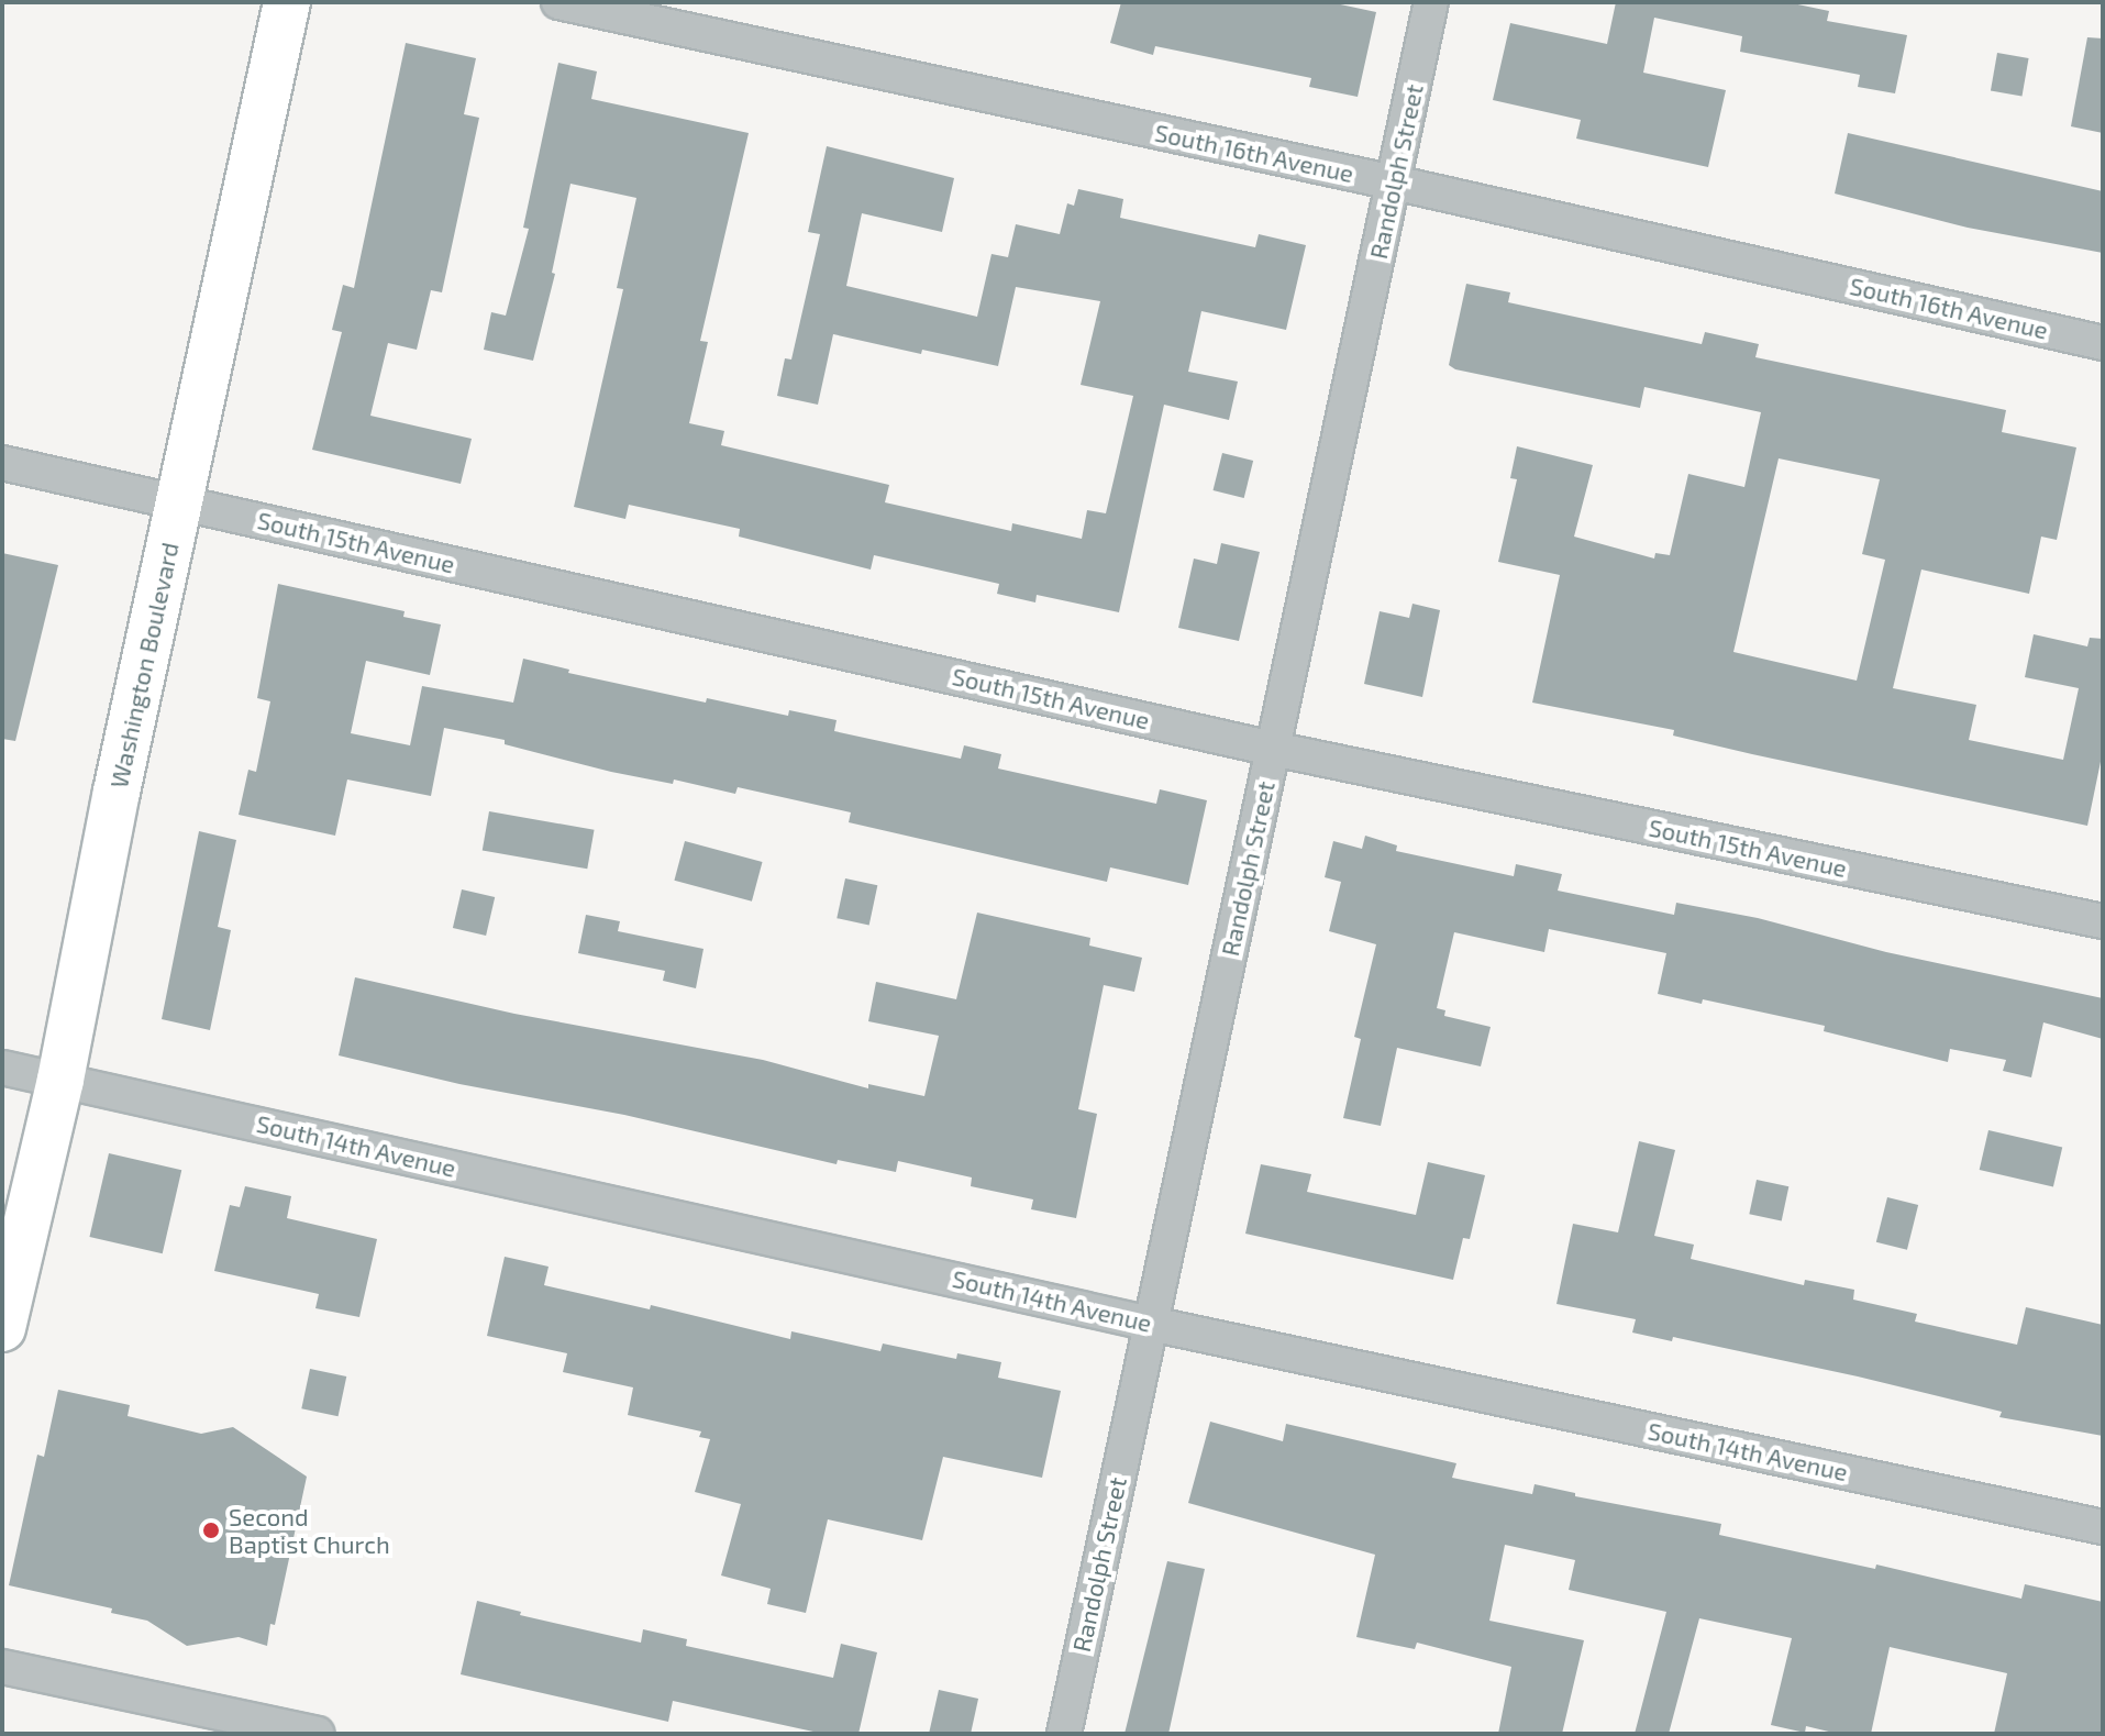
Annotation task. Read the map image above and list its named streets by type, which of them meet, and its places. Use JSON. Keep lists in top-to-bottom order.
{
  "streets": {
    "street": [
      "South 16th Avenue",
      "Randolph Street",
      "South 15th Avenue",
      "Washington Boulevard",
      "South 14th Avenue"
    ]
  },
  "crossings": [
    ["South 16th Avenue", "Randolph Street"],
    ["Randolph Street", "South 15th Avenue"],
    ["Randolph Street", "South 14th Avenue"],
    ["South 15th Avenue", "Washington Boulevard"],
    ["Washington Boulevard", "South 14th Avenue"]
  ],
  "places": ["Second Baptist Church"]
}
